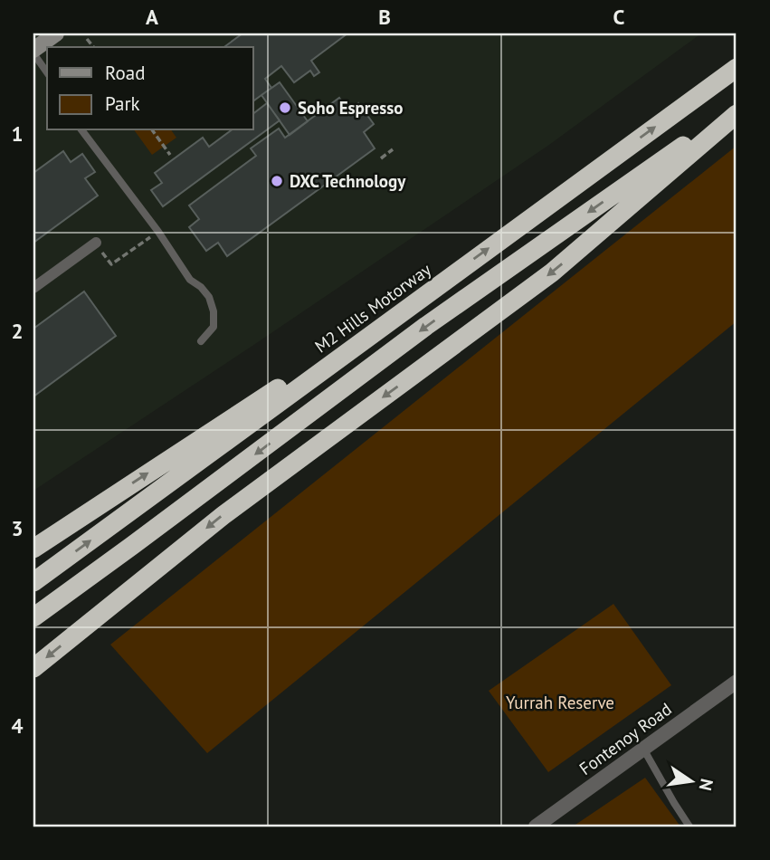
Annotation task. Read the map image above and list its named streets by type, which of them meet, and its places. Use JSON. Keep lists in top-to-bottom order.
{
  "streets": {
    "highway": ["M2 Hills Motorway"],
    "street": ["Fontenoy Road"]
  },
  "parks": ["Yurrah Reserve"],
  "places": ["Soho Espresso", "DXC Technology"],
  "legend": ["Road", "Park"],
  "north": "right",
  "grid": {
    "columns": ["A", "B", "C"],
    "rows": [
      "1",
      "2",
      "3",
      "4"
    ]
  }
}
